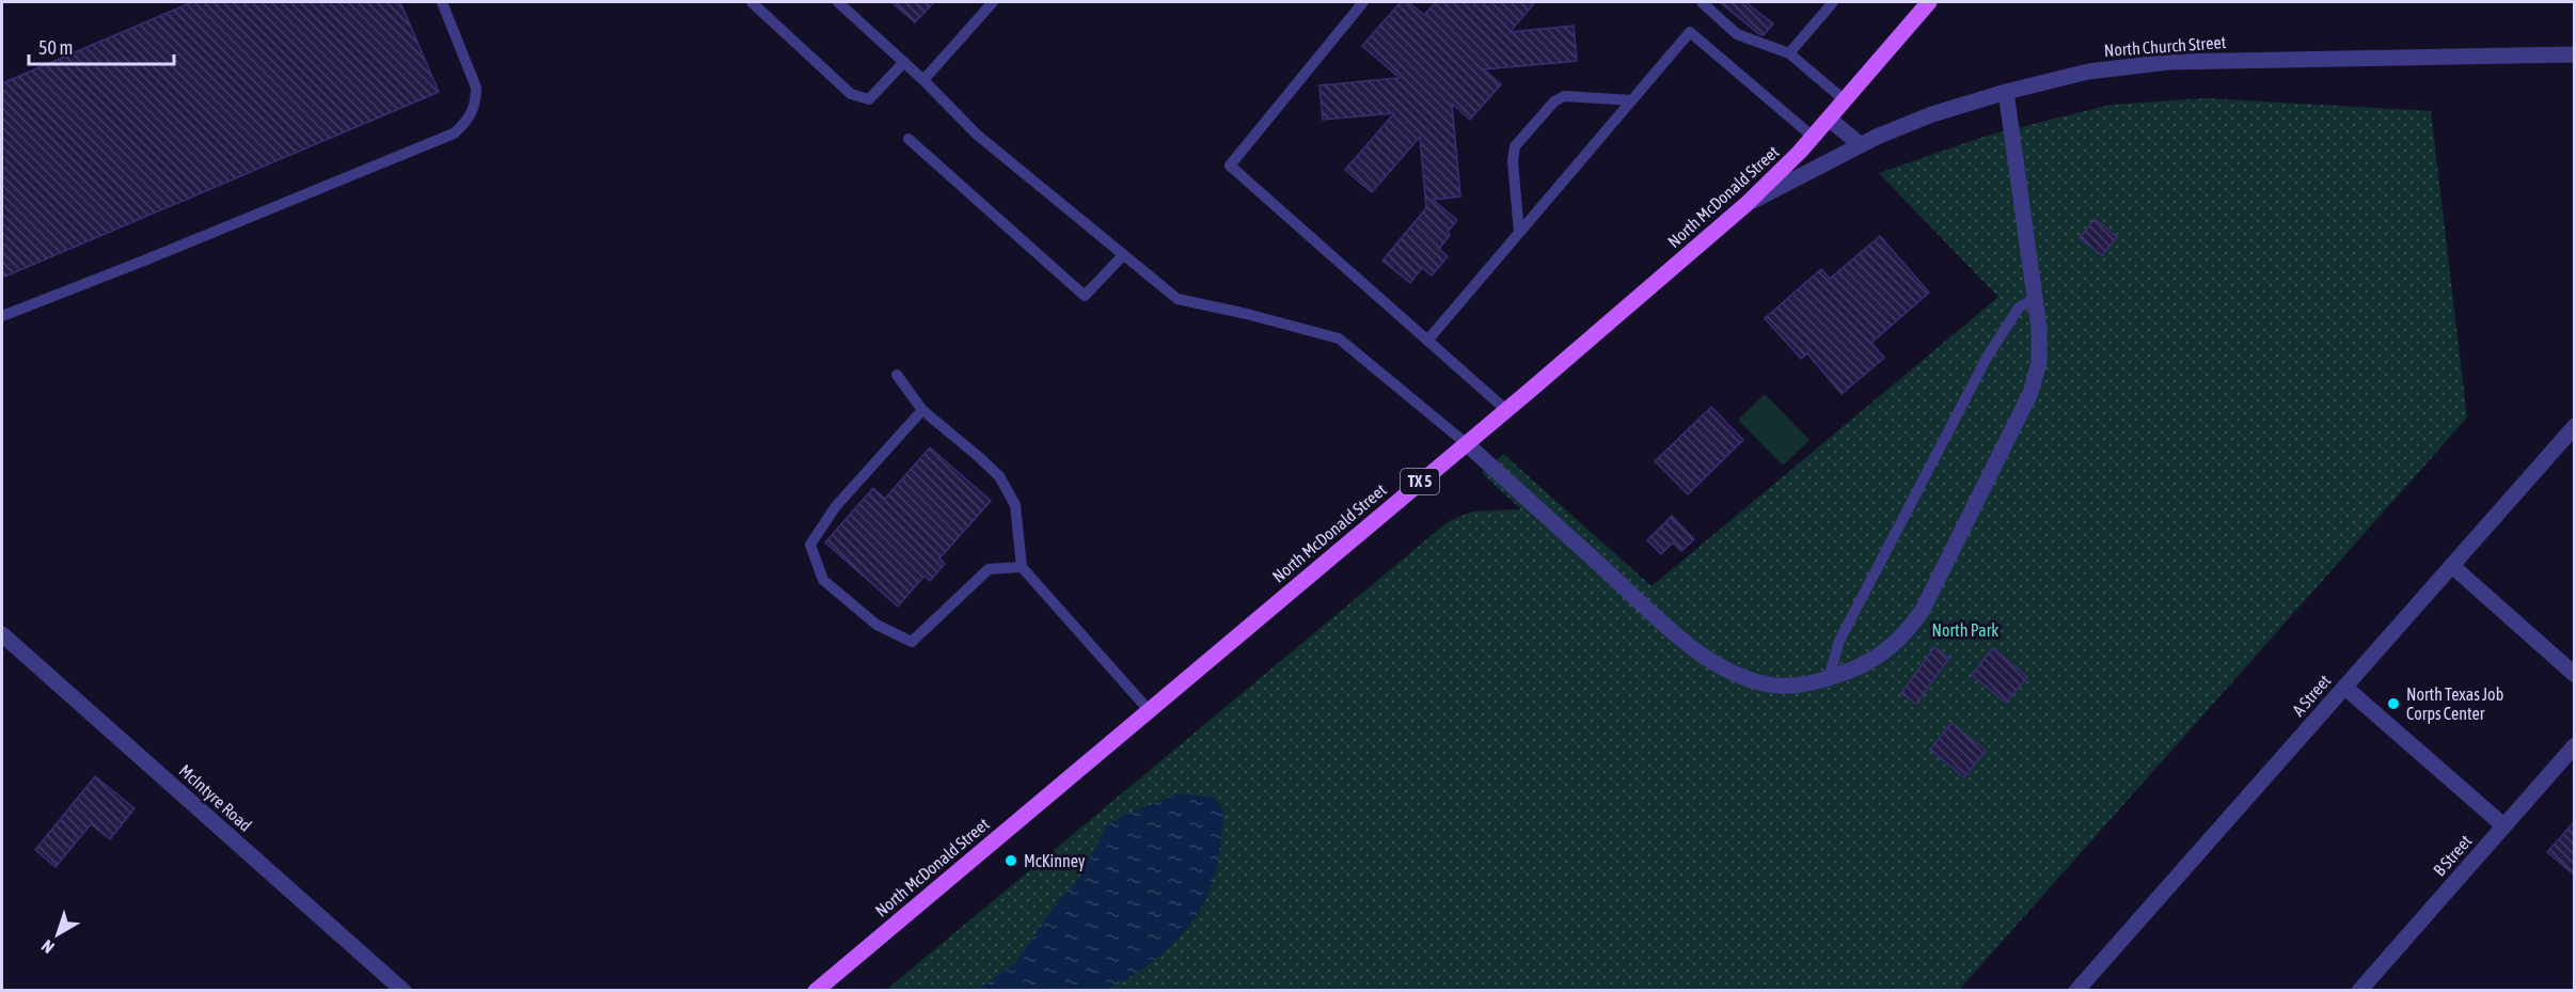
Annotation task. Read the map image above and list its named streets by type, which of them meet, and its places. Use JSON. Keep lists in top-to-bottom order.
{
  "streets": {
    "main road": ["North McDonald Street", "TX 5"],
    "street": [
      "North Church Street",
      "A Street",
      "McIntyre Road",
      "B Street"
    ]
  },
  "crossings": [
    ["North Church Street", "North McDonald Street"]
  ],
  "parks": ["North Park"],
  "places": ["North Texas Job Corps Center", "McKinney"],
  "scale_bar": "50 m",
  "north": "bottom left"
}
